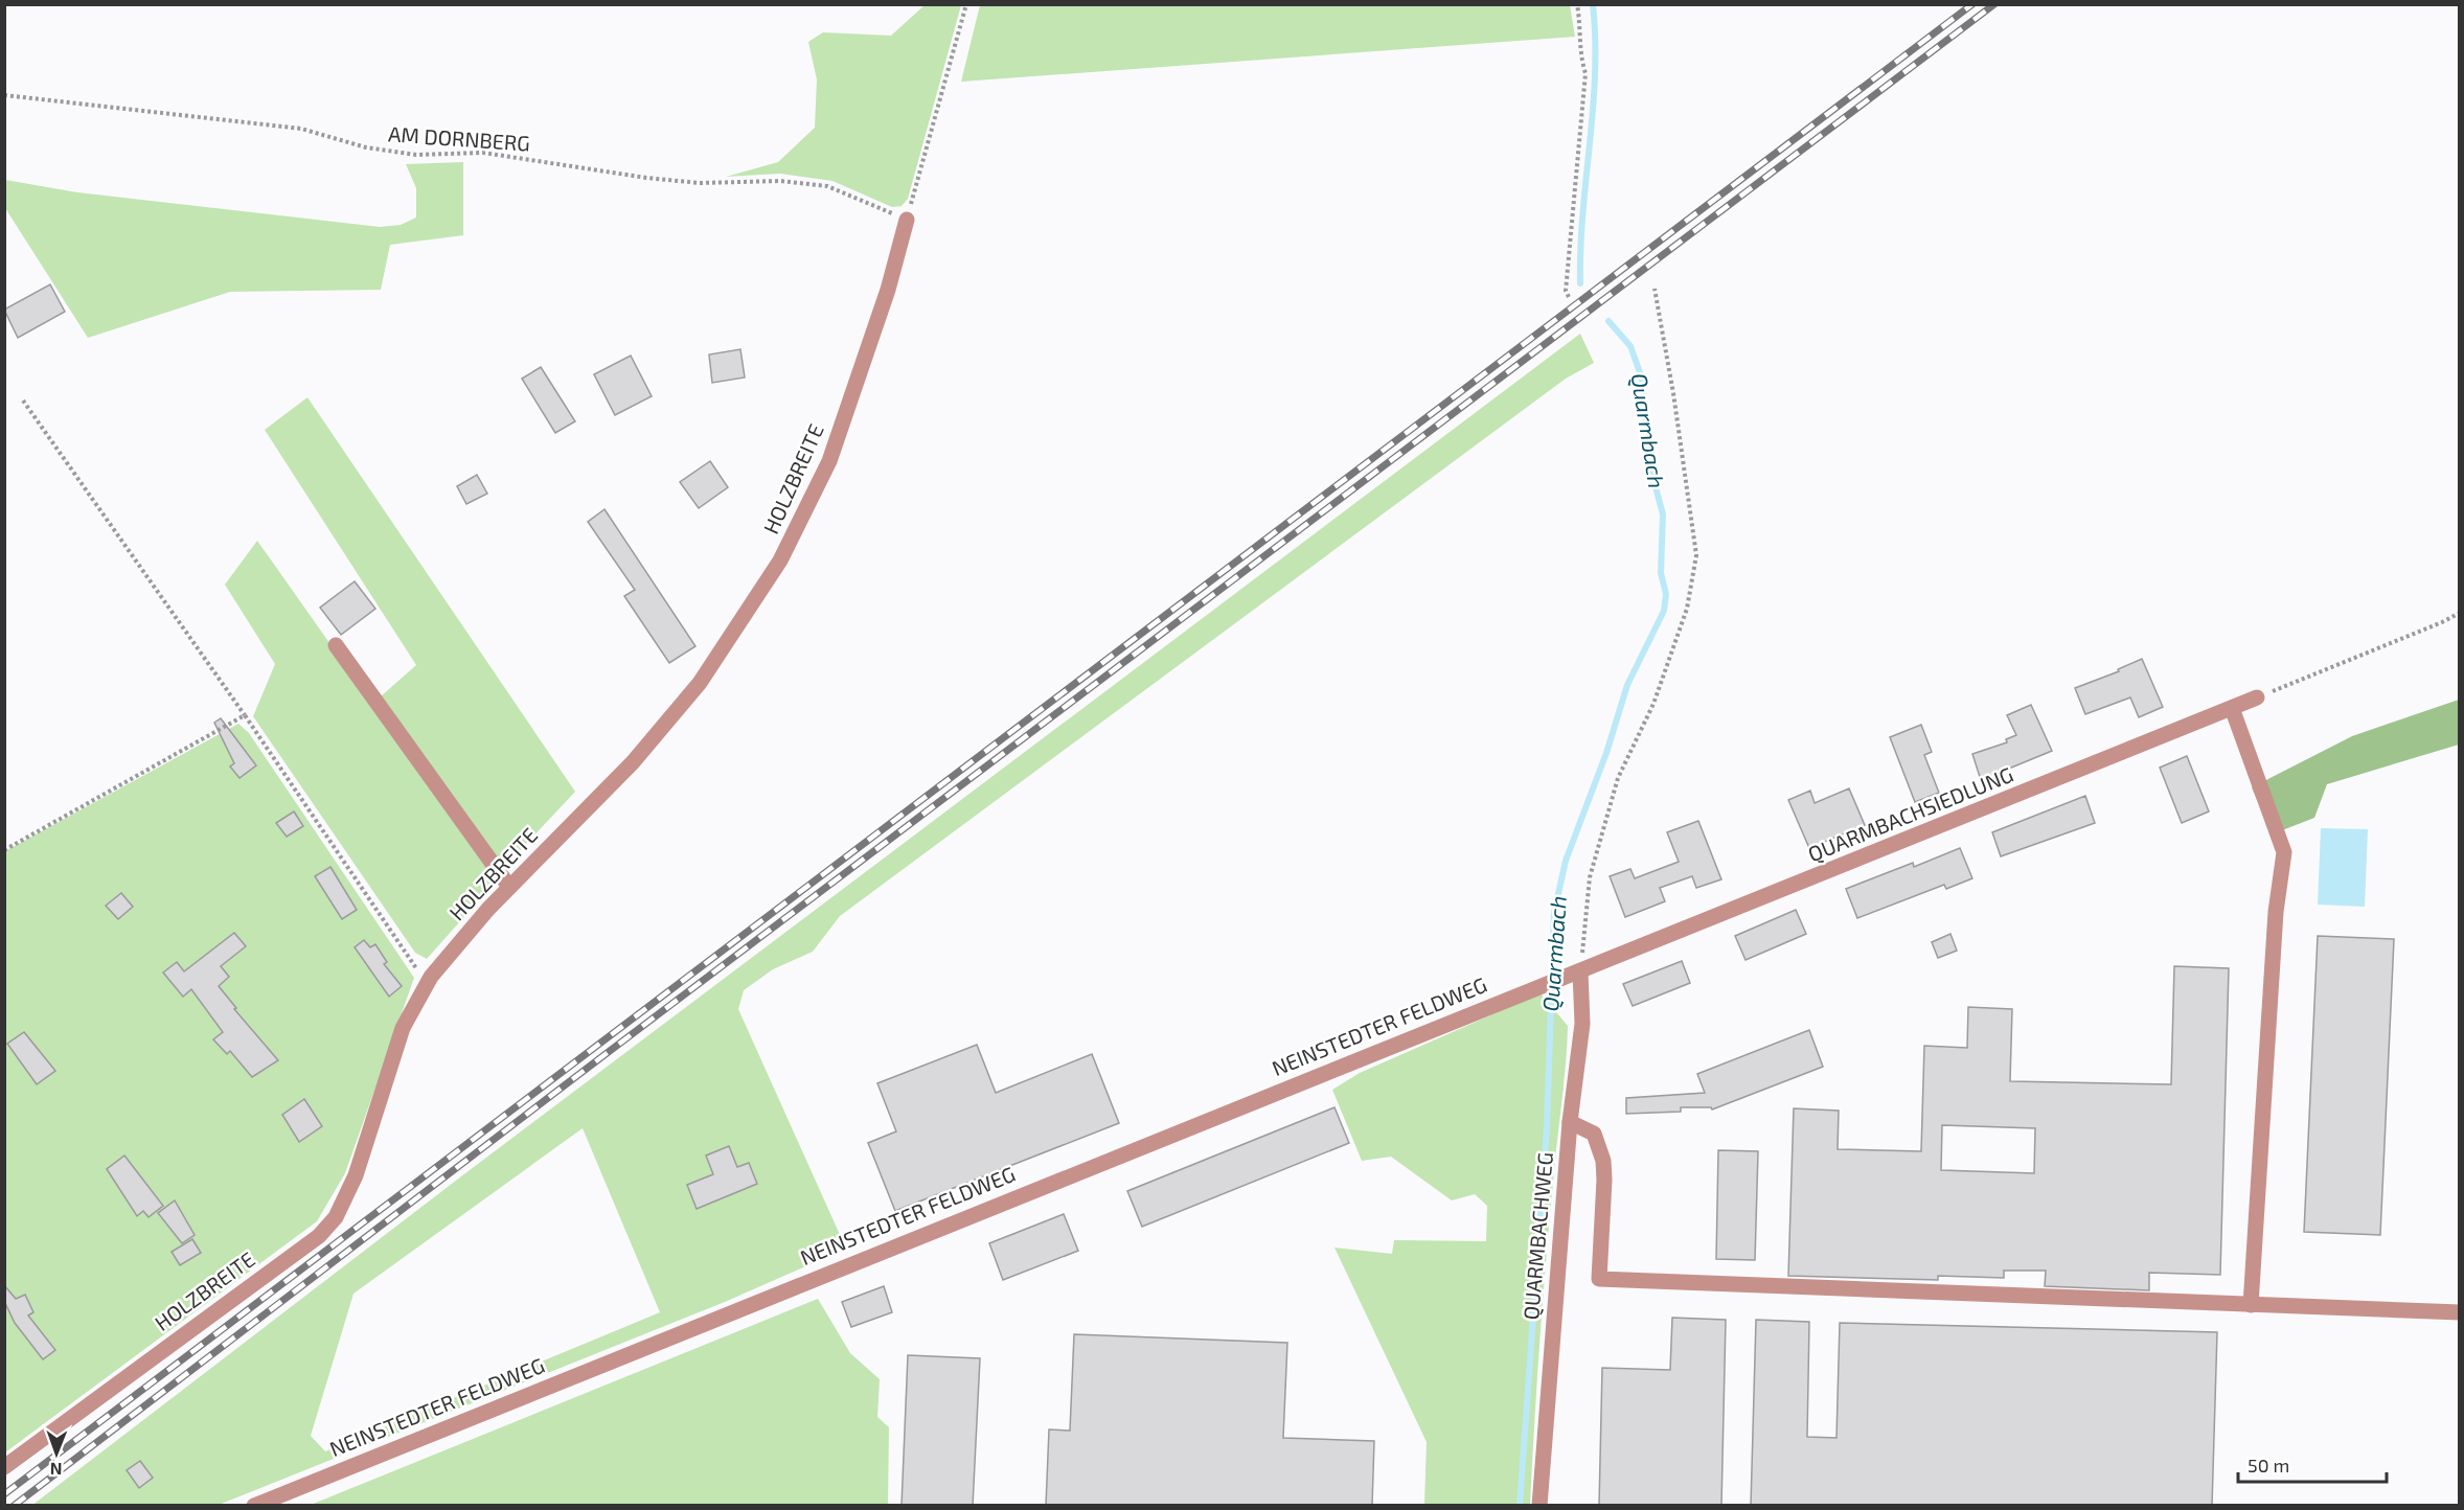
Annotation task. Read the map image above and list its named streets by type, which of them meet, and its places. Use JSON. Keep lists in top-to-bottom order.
{
  "streets": {
    "street": [
      "HOLZBREITE",
      "QUARMBACHSIEDLUNG",
      "NEINSTEDTER FELDWEG",
      "QUARMBACHWEG"
    ],
    "path": ["AM DORNBERG"]
  },
  "crossings": [
    ["AM DORNBERG", "HOLZBREITE"],
    ["QUARMBACHSIEDLUNG", "NEINSTEDTER FELDWEG"],
    ["QUARMBACHSIEDLUNG", "QUARMBACHWEG"],
    ["NEINSTEDTER FELDWEG", "QUARMBACHWEG"]
  ],
  "water": ["Quarmbach"],
  "scale_bar": "50 m",
  "north": "bottom"
}
